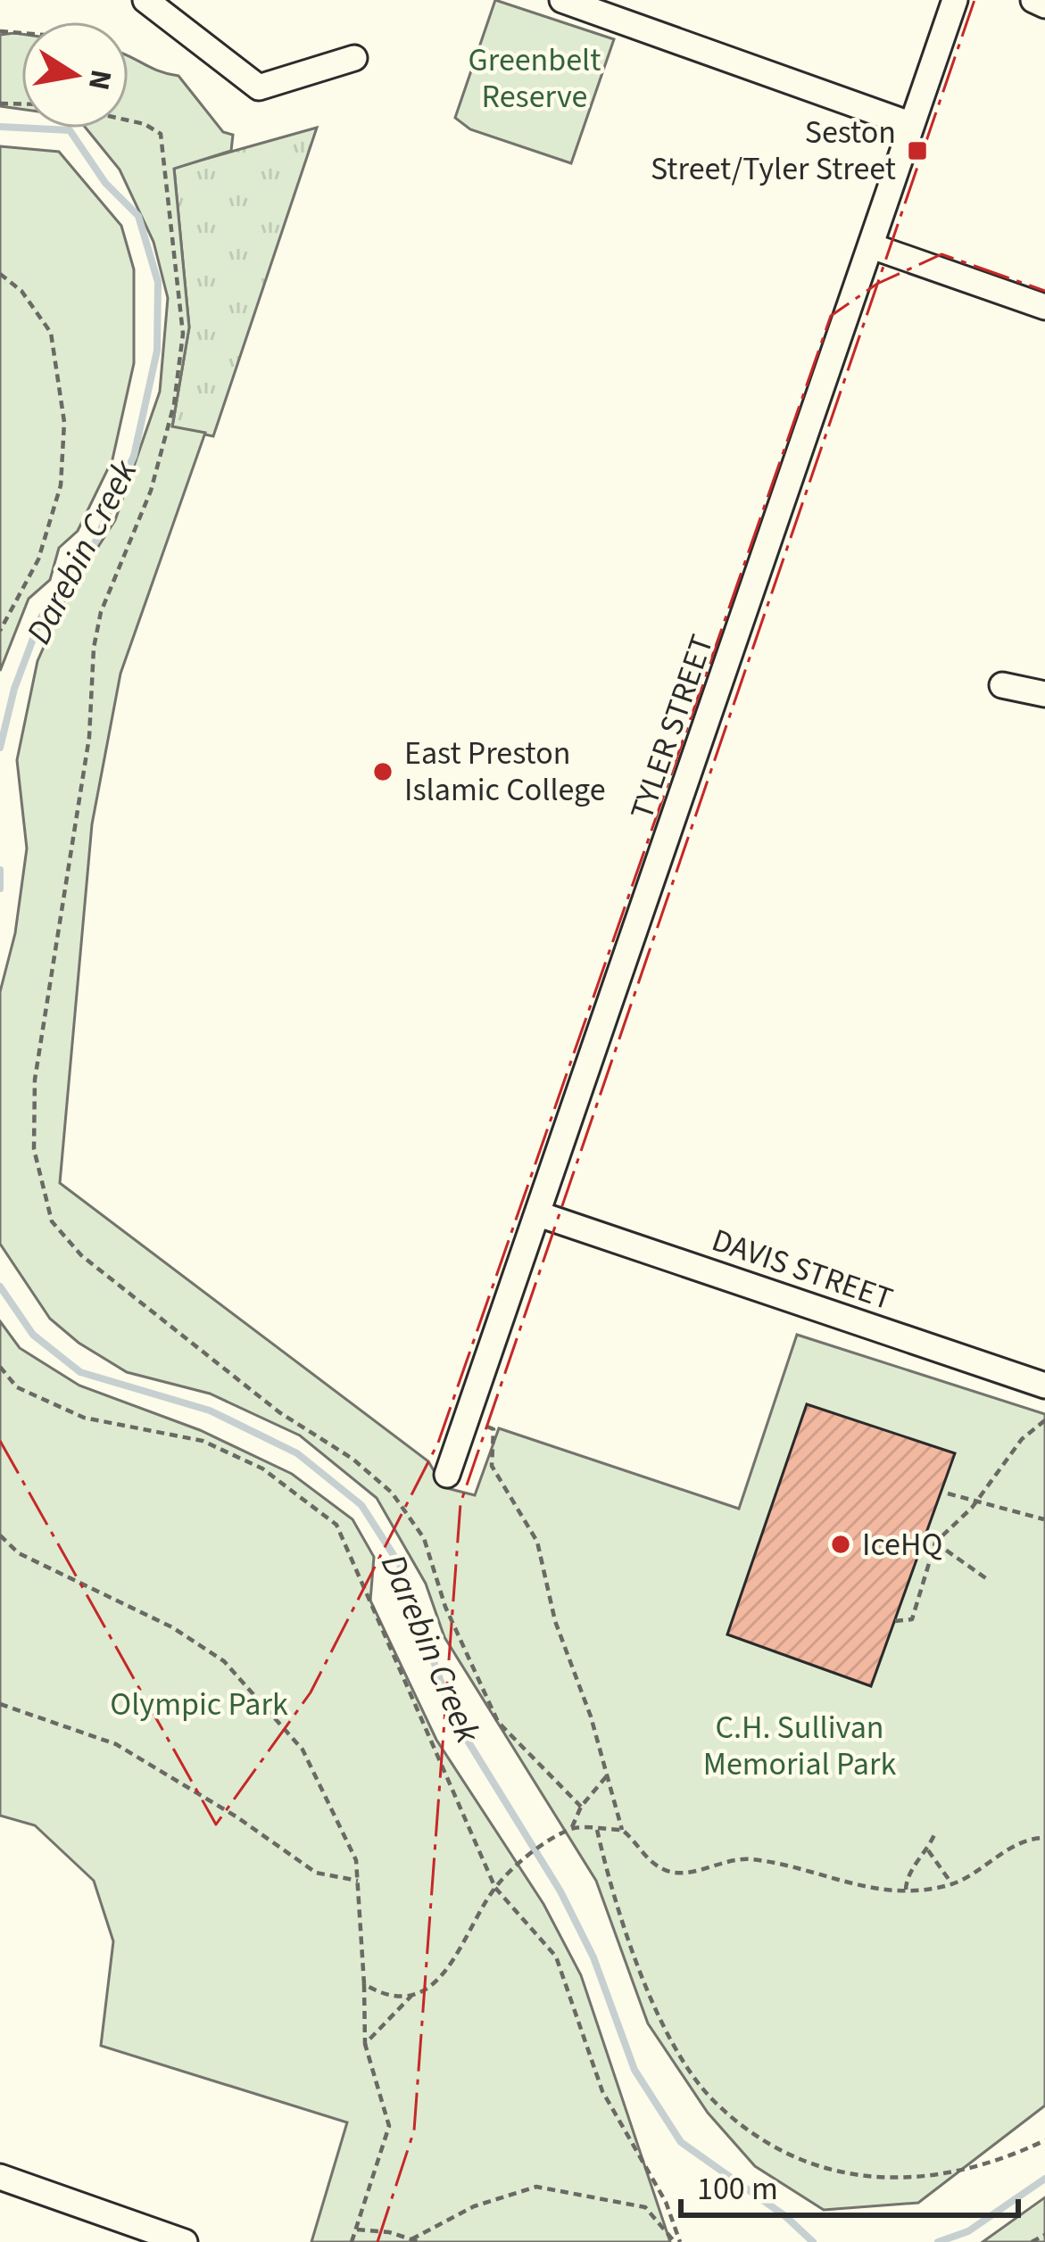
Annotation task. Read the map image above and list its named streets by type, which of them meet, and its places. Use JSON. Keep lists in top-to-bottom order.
{
  "streets": {
    "street": ["TYLER STREET", "DAVIS STREET"]
  },
  "crossings": [
    ["TYLER STREET", "DAVIS STREET"]
  ],
  "water": ["Darebin Creek"],
  "parks": ["Greenbelt Reserve", "Olympic Park", "C.H. Sullivan Memorial Park"],
  "places": {
    "transit": ["Seston Street/Tyler Street"],
    "other": ["East Preston Islamic College", "IceHQ"]
  },
  "scale_bar": "100 m",
  "north": "right"
}
